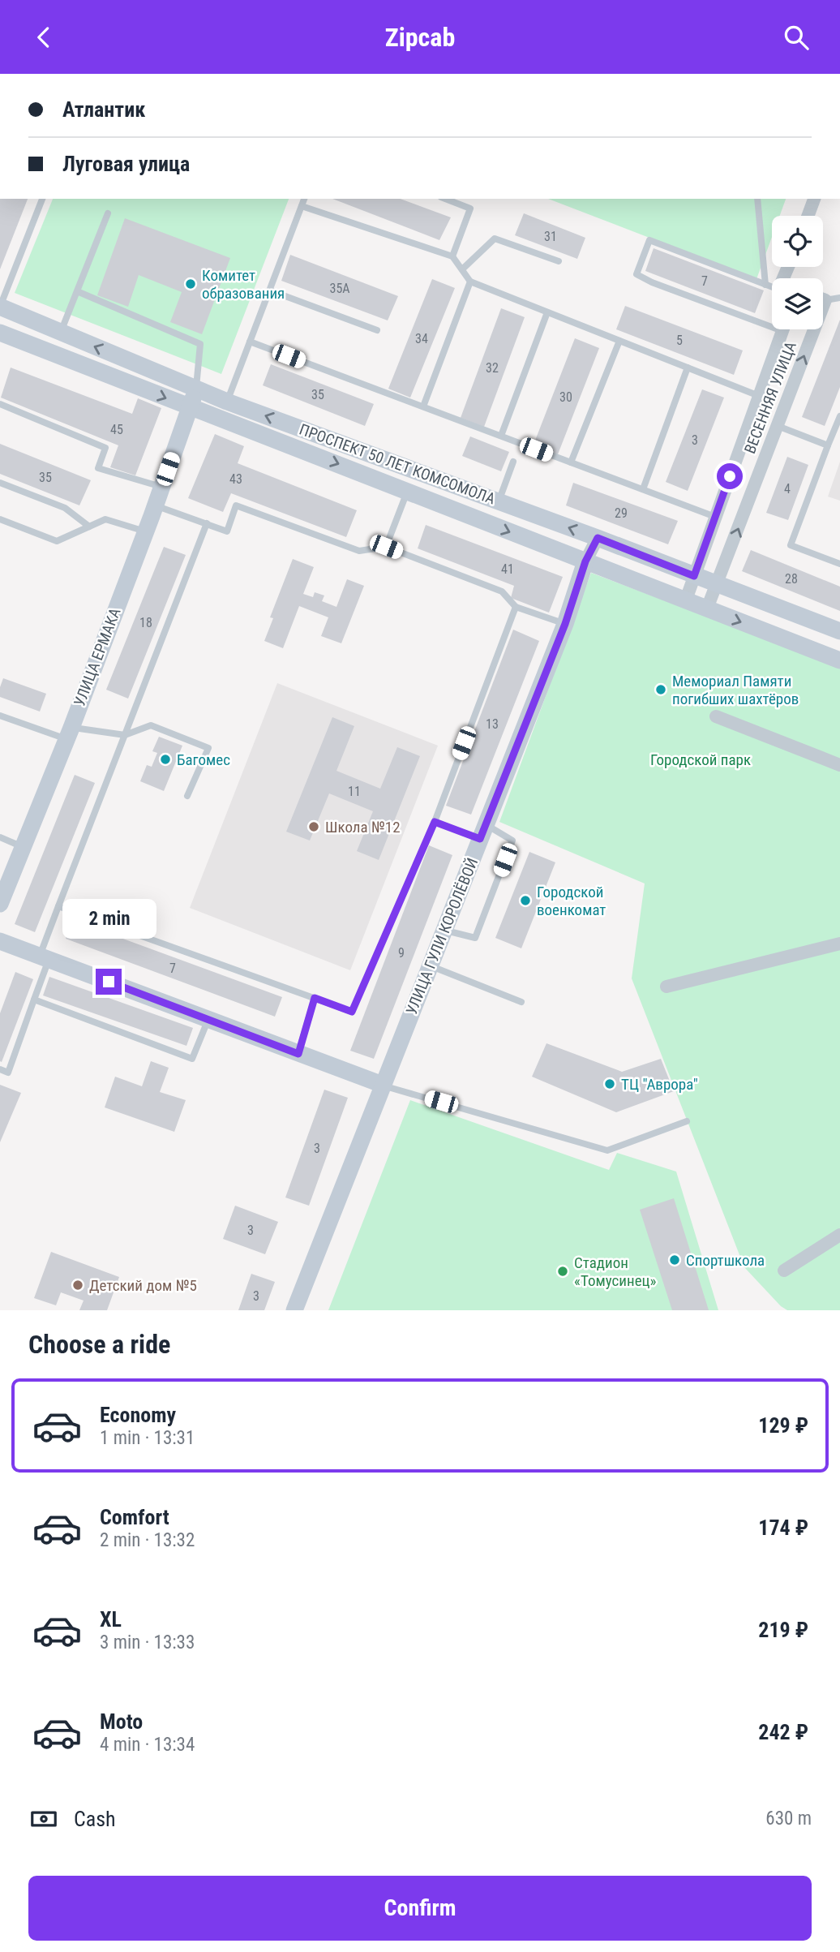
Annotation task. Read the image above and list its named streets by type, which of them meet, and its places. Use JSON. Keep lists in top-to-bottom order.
{
  "streets": {
    "main road": ["ПРОСПЕКТ 50 ЛЕТ КОМСОМОЛА", "УЛИЦА ЕРМАКА", "УЛИЦА ГУЛИ КОРОЛЁВОЙ"],
    "street": ["ВЕСЕННЯЯ УЛИЦА"]
  },
  "crossings": [
    ["ВЕСЕННЯЯ УЛИЦА", "ПРОСПЕКТ 50 ЛЕТ КОМСОМОЛА"],
    ["ПРОСПЕКТ 50 ЛЕТ КОМСОМОЛА", "УЛИЦА ЕРМАКА"],
    ["ПРОСПЕКТ 50 ЛЕТ КОМСОМОЛА", "УЛИЦА ГУЛИ КОРОЛЁВОЙ"]
  ],
  "parks": ["Городской парк"],
  "places": [
    "Комитет образования",
    "Мемориал Памяти погибших шахтёров",
    "Багомес",
    "Школа №12",
    "Городской военкомат",
    "ТЦ \"Аврора\"",
    "Спортшкола",
    "Стадион «Томусинец»",
    "Детский дом №5"
  ],
  "house_numbers": [
    "31",
    "7",
    "35А",
    "34",
    "5",
    "32",
    "35",
    "30",
    "45",
    "3",
    "35",
    "43",
    "4",
    "29",
    "41",
    "28",
    "18",
    "13",
    "11",
    "9",
    "7",
    "3",
    "3",
    "3"
  ],
  "page": {
    "header": "Zipcab",
    "banner": ["Атлантик", "Луговая улица"],
    "bubble": "2 min",
    "heading": "Choose a ride",
    "list": [
      {
        "name": "Economy",
        "note": "1 min · 13:31",
        "value": "129 ₽"
      },
      {
        "name": "Comfort",
        "note": "2 min · 13:32",
        "value": "174 ₽"
      },
      {
        "name": "XL",
        "note": "3 min · 13:33",
        "value": "219 ₽"
      },
      {
        "name": "Moto",
        "note": "4 min · 13:34",
        "value": "242 ₽"
      }
    ],
    "pay": ["Cash", "630 m"],
    "buttons": "Confirm"
  }
}
